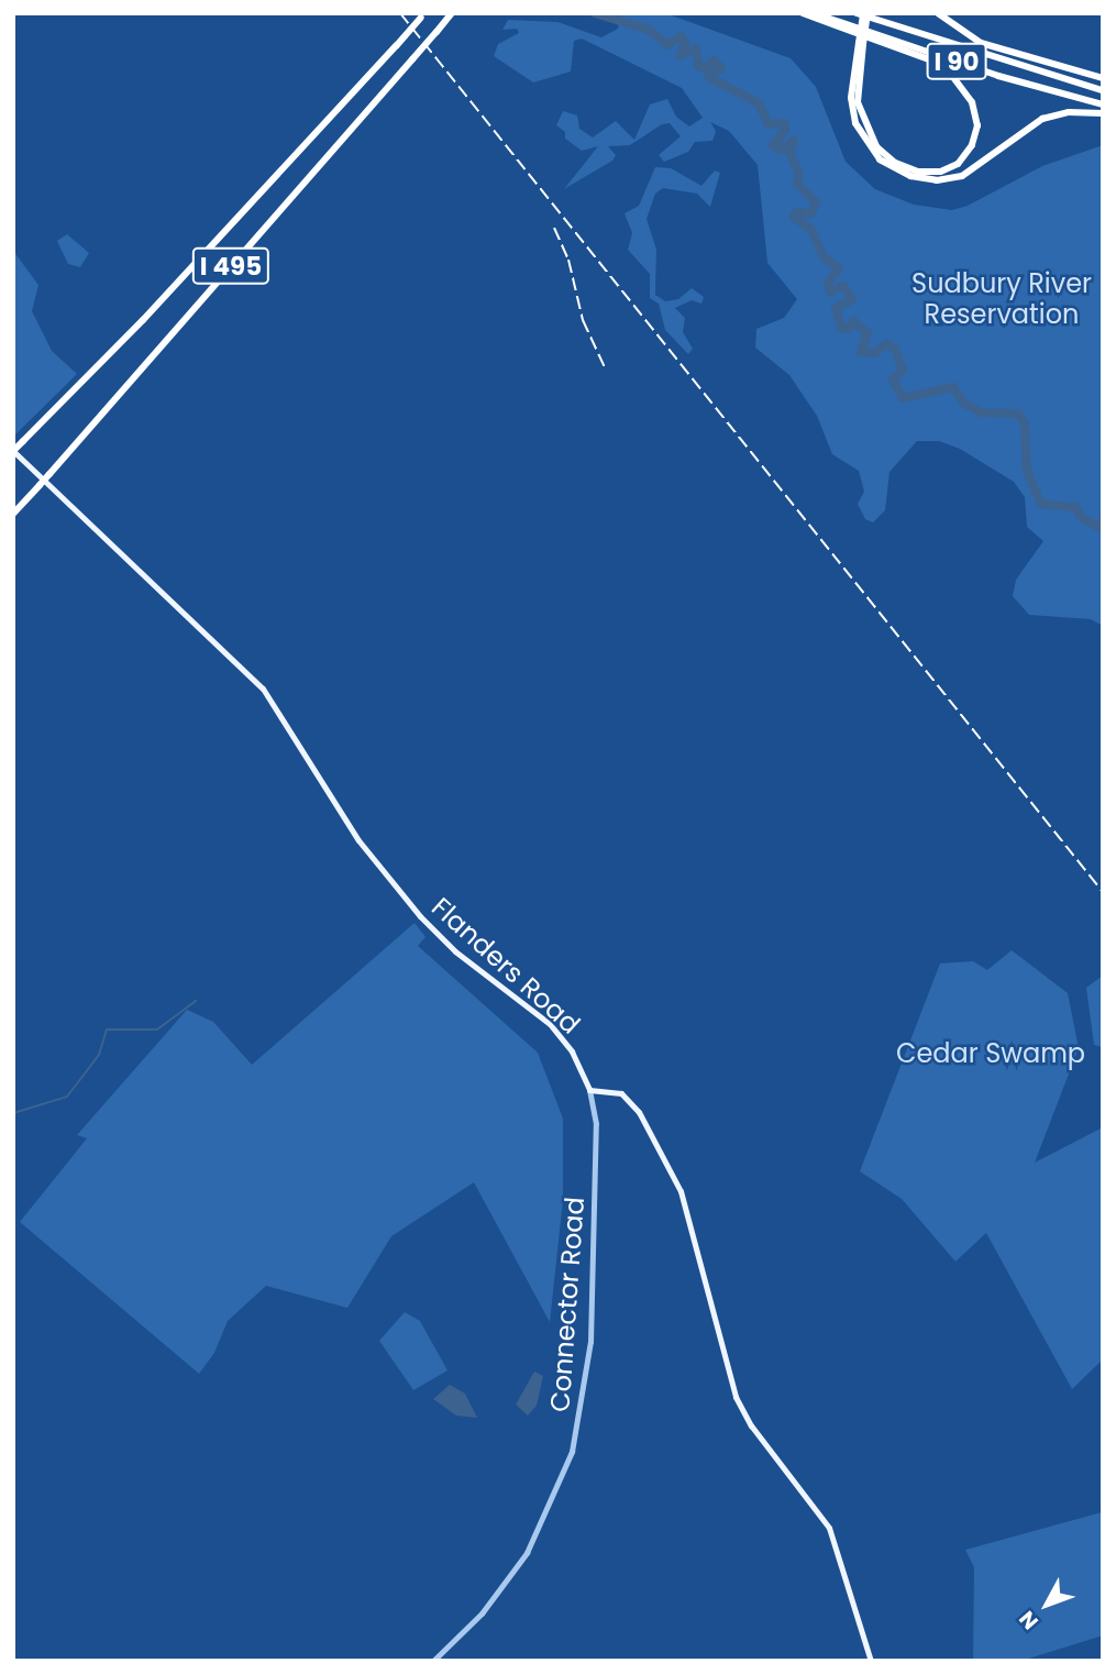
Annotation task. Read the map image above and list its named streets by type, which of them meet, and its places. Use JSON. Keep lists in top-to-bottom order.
{
  "streets": {
    "highway": ["I 90", "I 495"],
    "main road": ["Flanders Road"],
    "street": ["Connector Road"]
  },
  "crossings": [
    ["I 495", "Flanders Road"],
    ["Flanders Road", "Connector Road"]
  ],
  "parks": ["Sudbury River Reservation", "Cedar Swamp"],
  "north": "bottom left"
}
